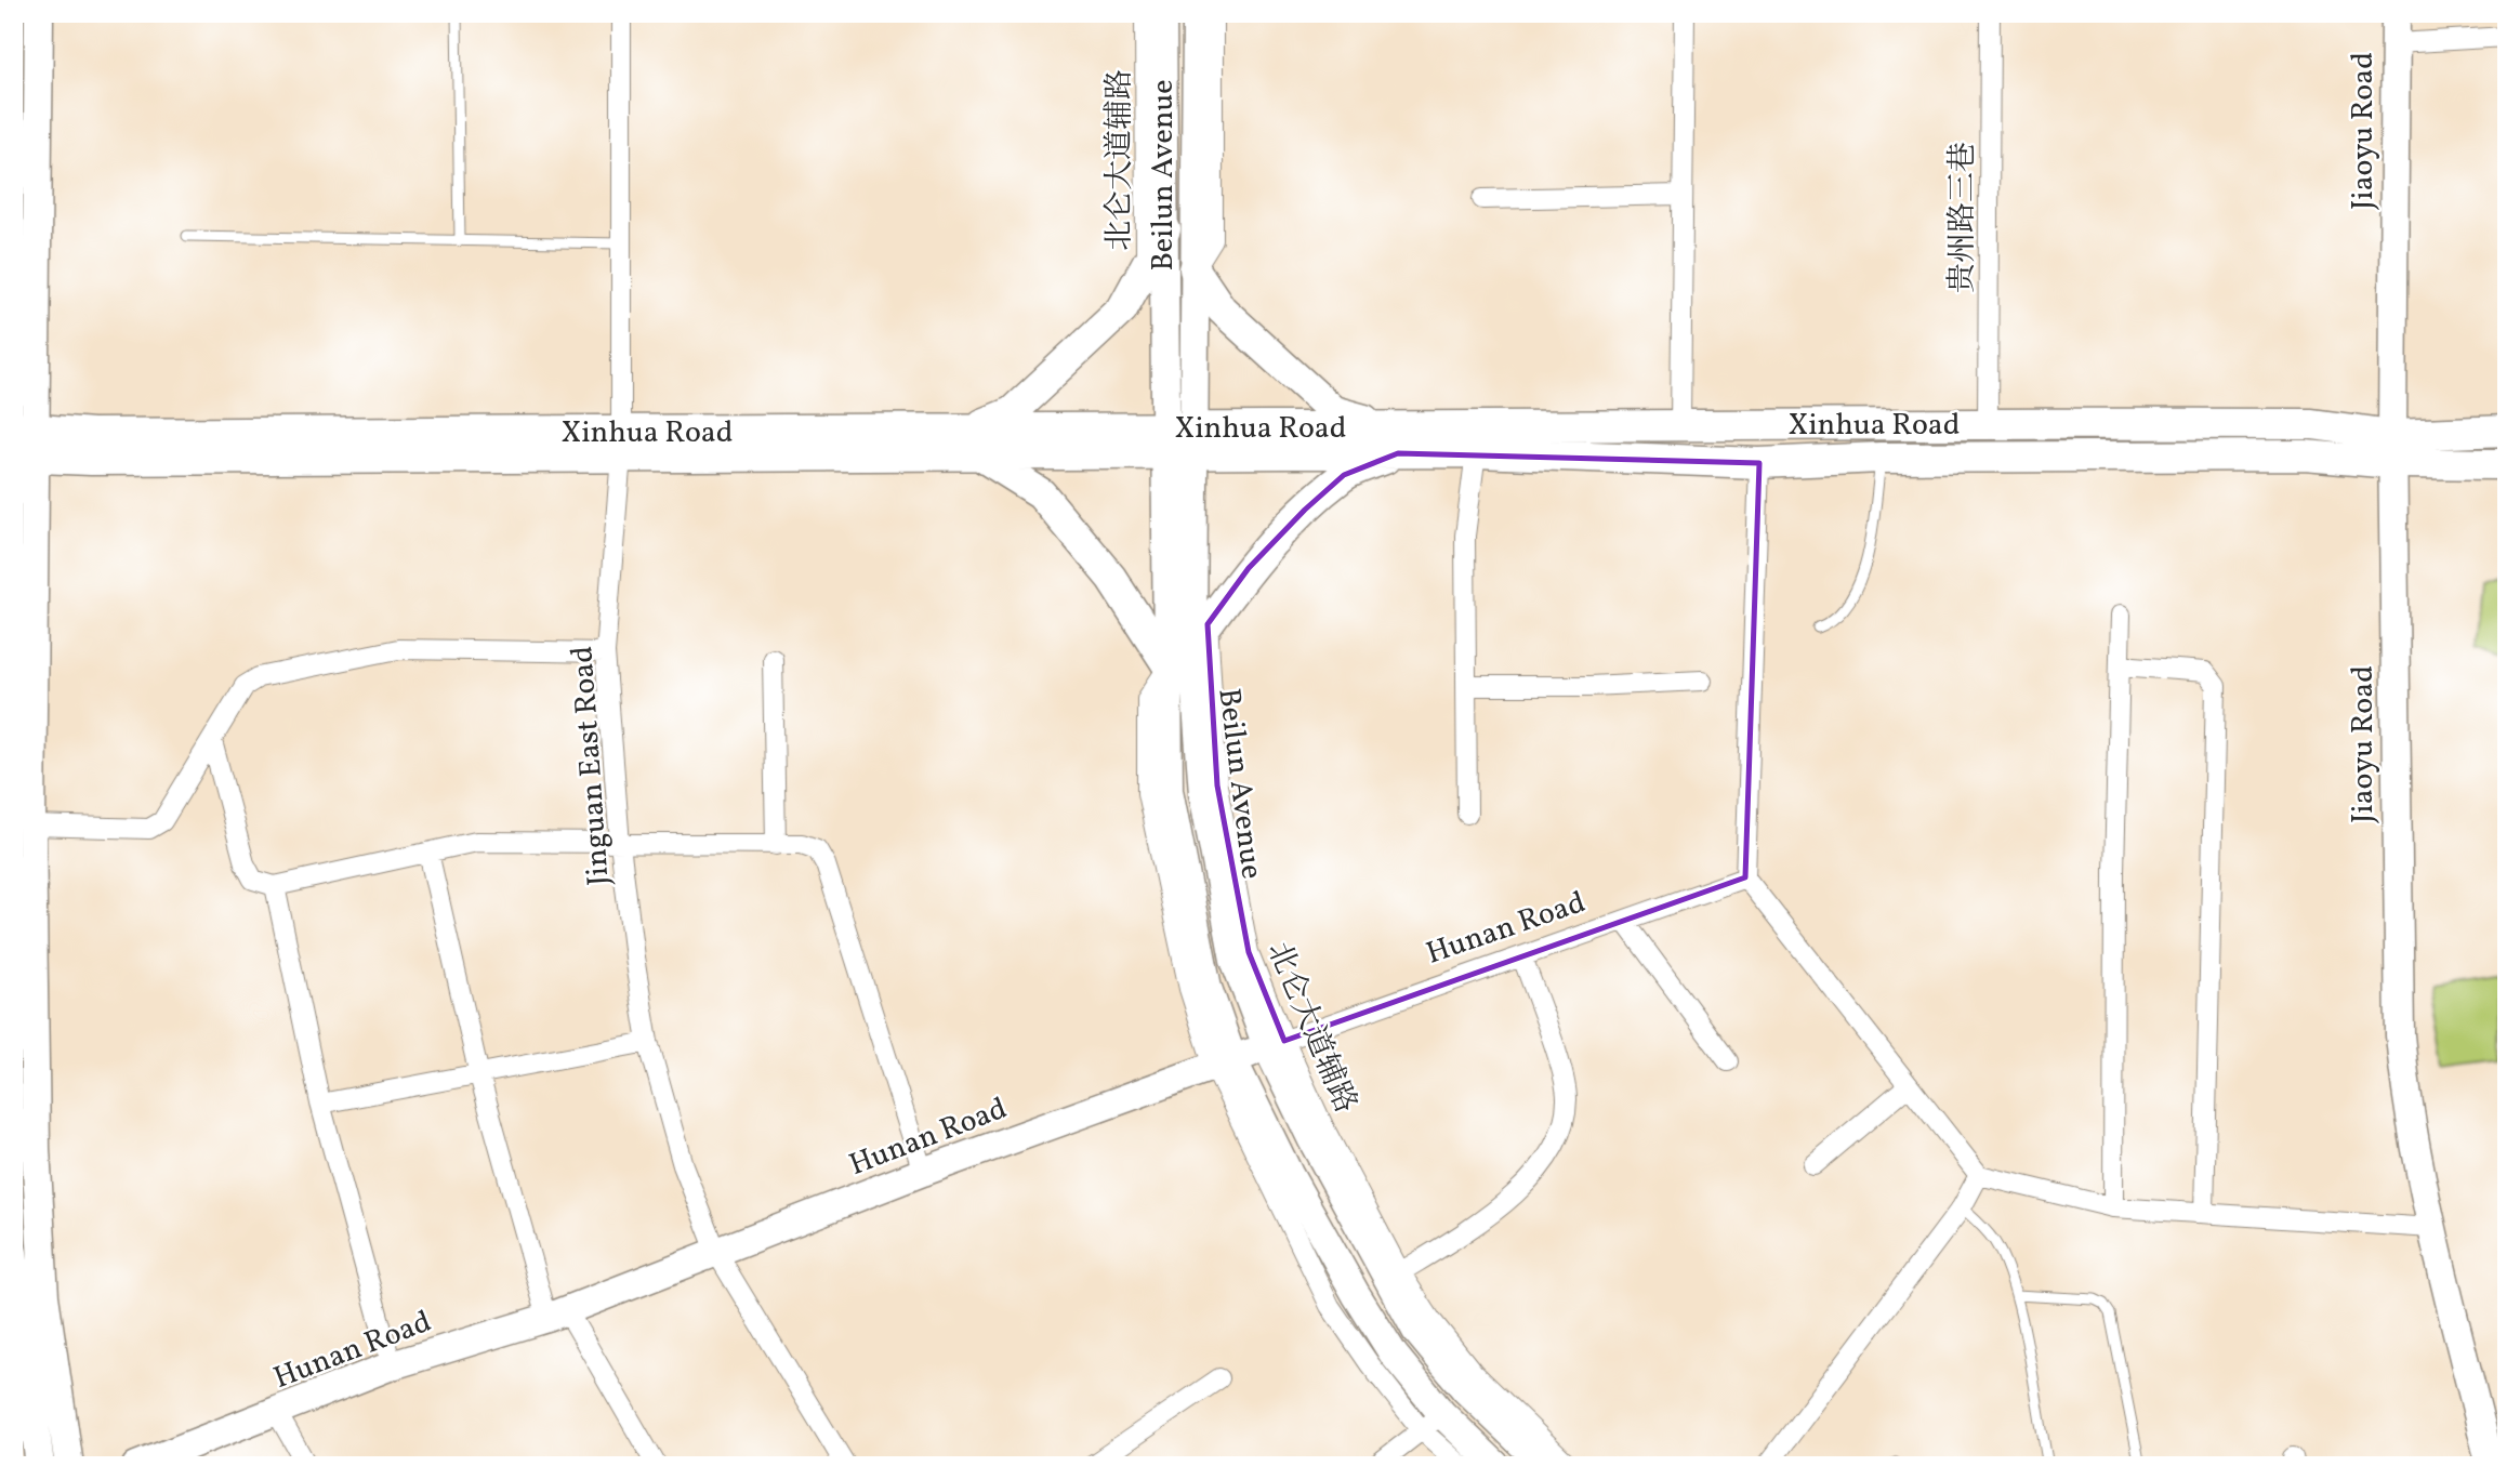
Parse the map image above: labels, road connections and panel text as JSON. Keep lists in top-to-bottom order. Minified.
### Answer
{"streets":{"main road":["Jiaoyu Road","Beilun Avenue","Xinhua Road","Hunan Road"],"street":["北仑大道辅路","贵州路三巷","Jinguan East Road"]},"crossings":[["Jiaoyu Road","Xinhua Road"],["北仑大道辅路","Beilun Avenue"],["Beilun Avenue","Xinhua Road"],["Beilun Avenue","Hunan Road"],["贵州路三巷","Xinhua Road"],["Xinhua Road","Jinguan East Road"],["Jinguan East Road","Hunan Road"]]}
